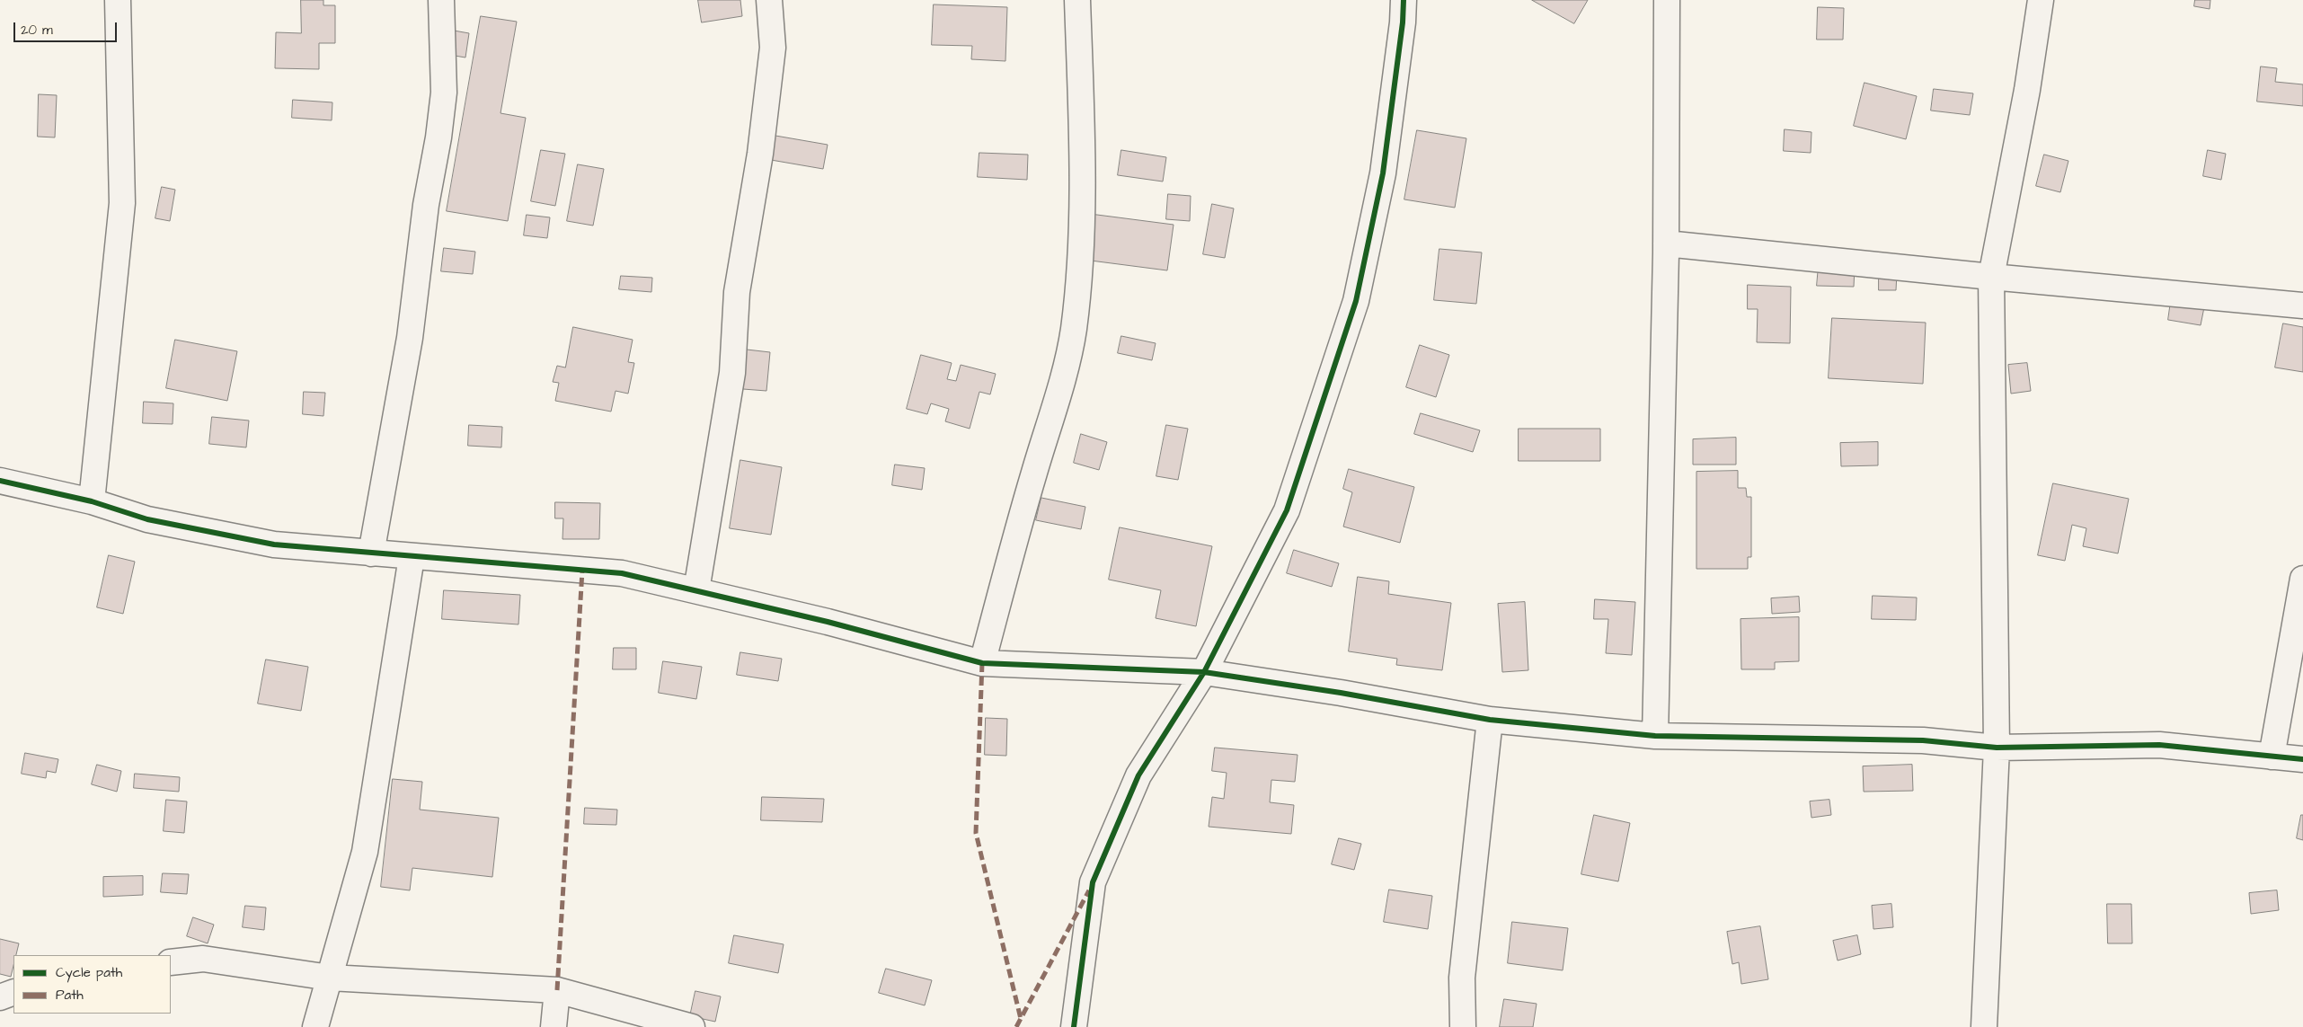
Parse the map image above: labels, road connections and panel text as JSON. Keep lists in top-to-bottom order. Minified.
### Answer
{"legend":["Cycle path","Path"],"scale_bar":"20 m"}
